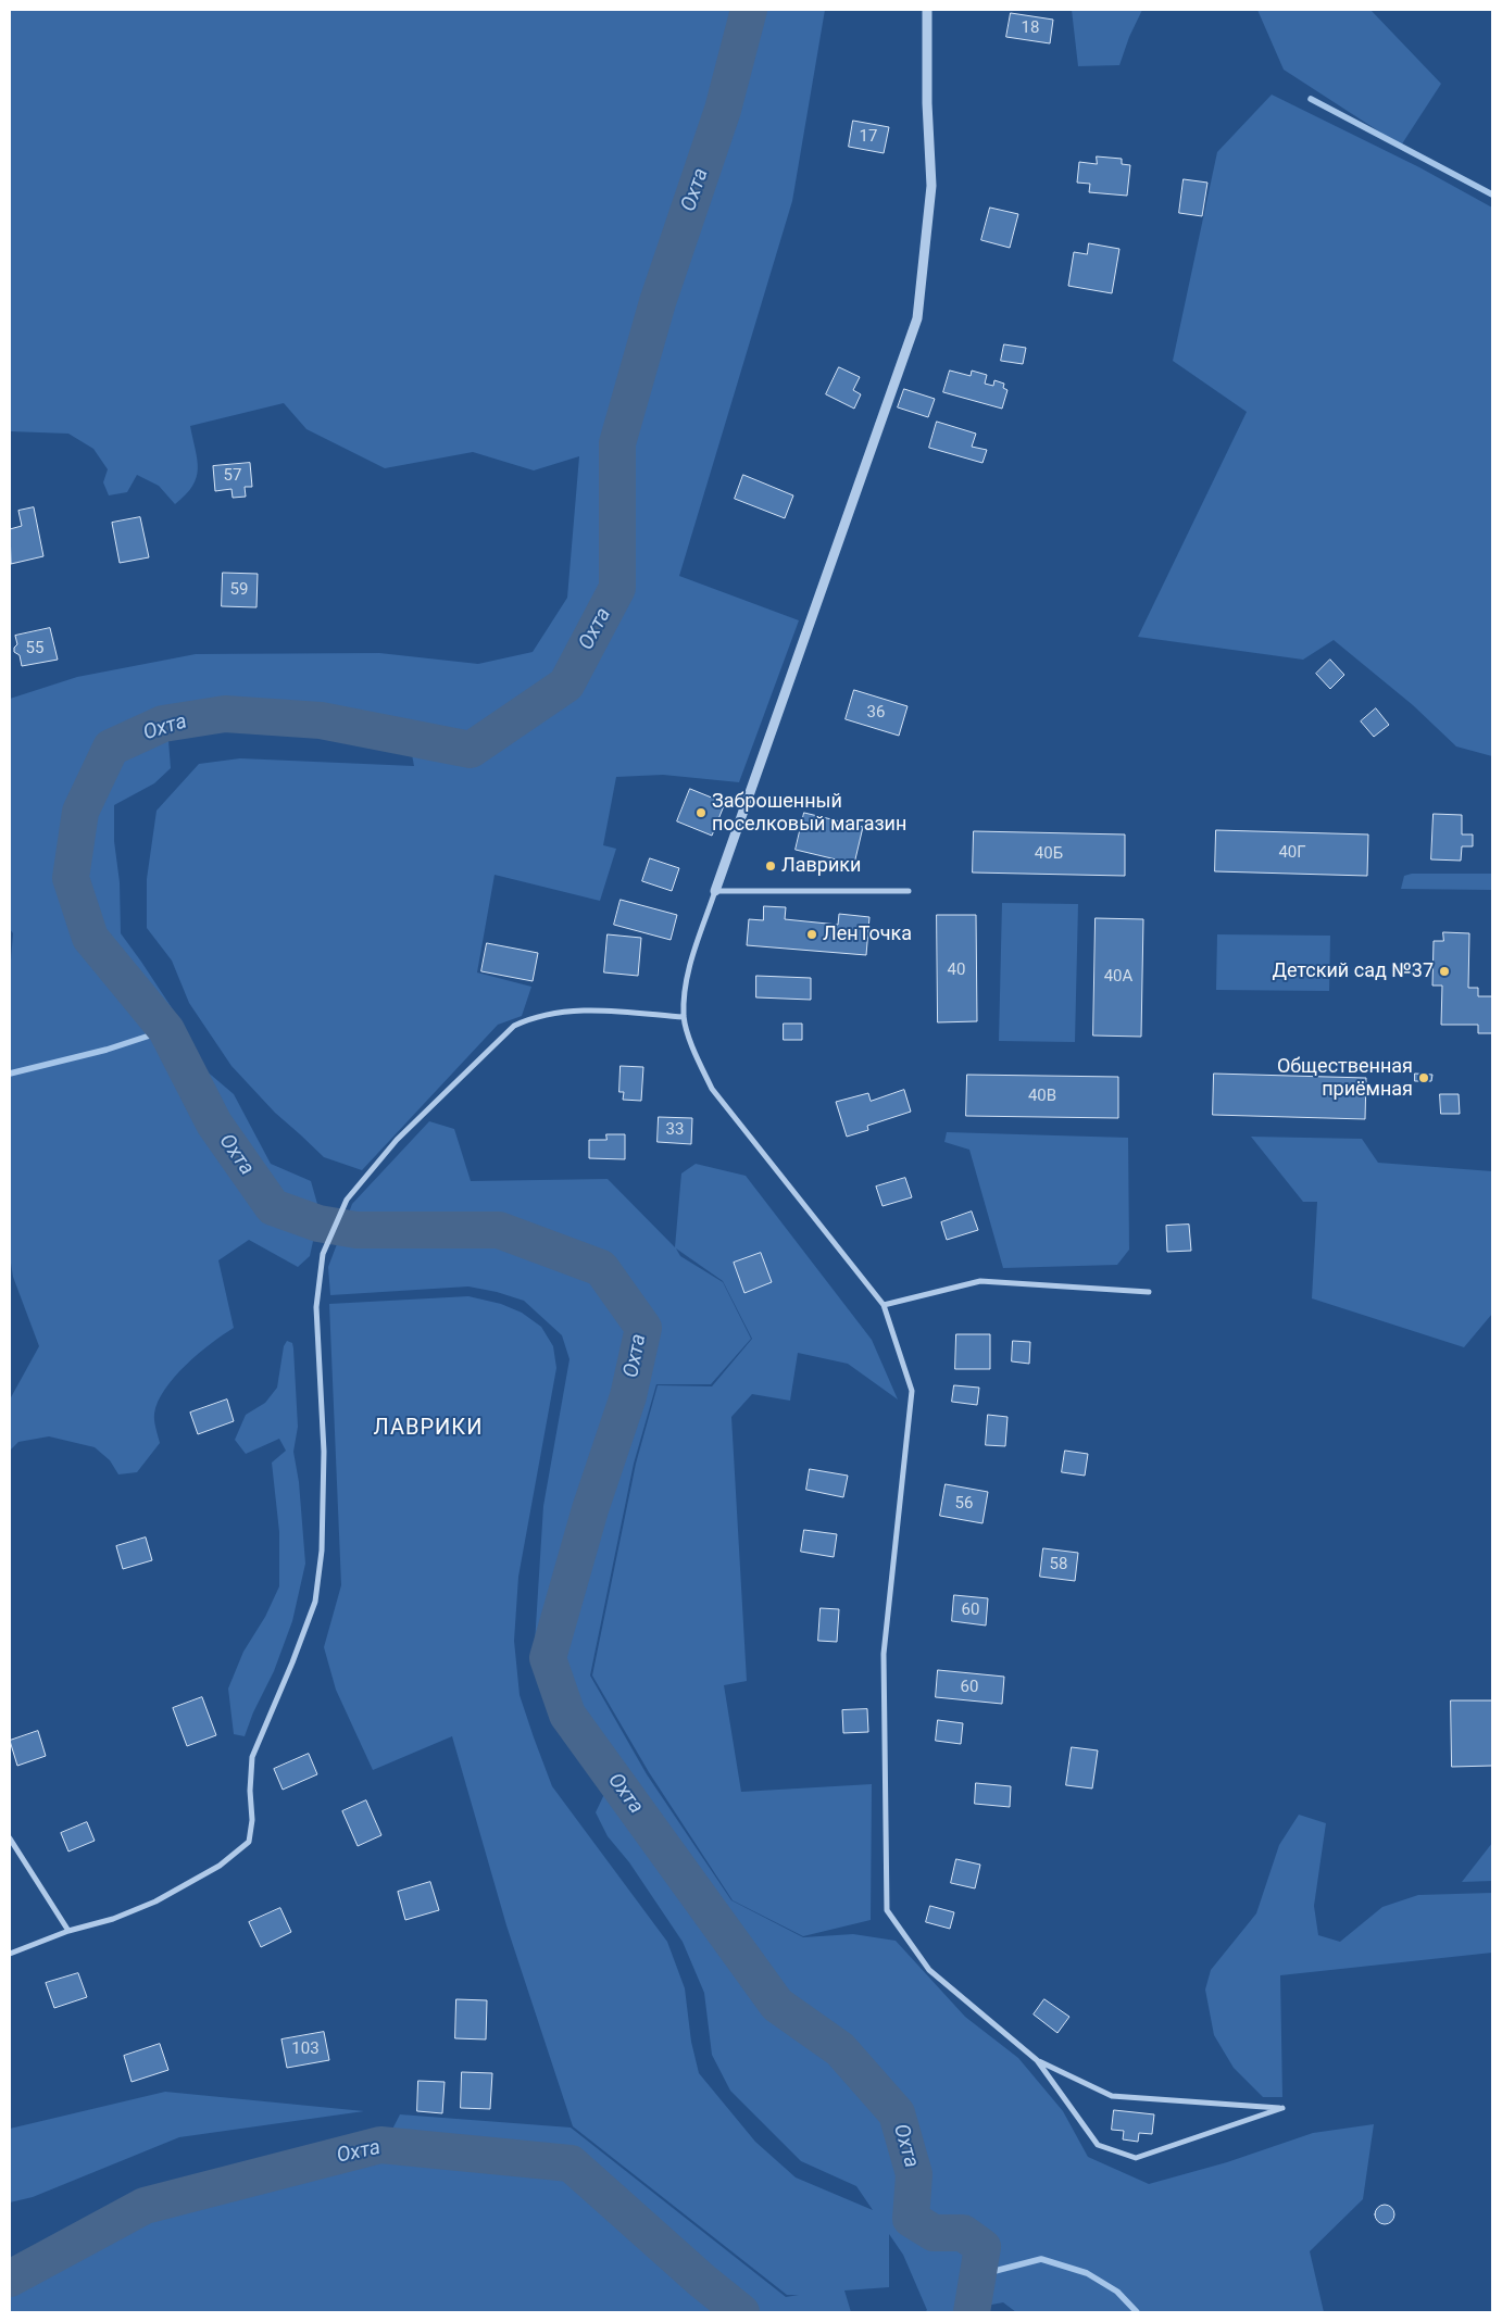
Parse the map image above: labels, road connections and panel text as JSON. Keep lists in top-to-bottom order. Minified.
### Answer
{"districts":["ЛАВРИКИ"],"water":["Охта"],"places":["Заброшенный поселковый магазин","Лаврики","ЛенТочка","Детский сад №37","Общественная приёмная"],"house_numbers":["18","17","57","59","55","36","40Г","40Б","40","40А","40В","33","56","58","60","60","103"]}
